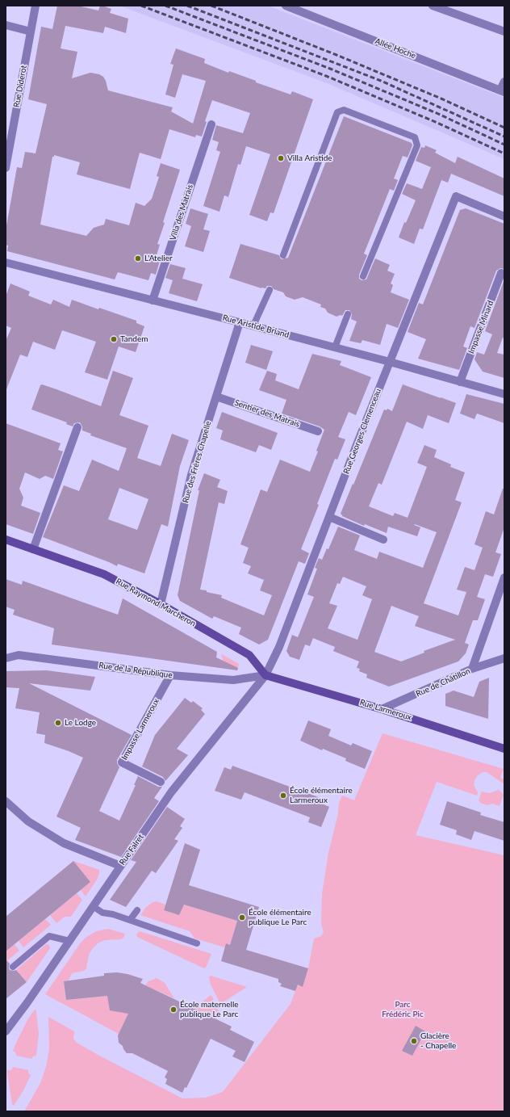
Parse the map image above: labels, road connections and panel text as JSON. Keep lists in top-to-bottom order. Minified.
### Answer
{"streets":{"main road":["Rue Raymond Marcheron","Rue Larmeroux"],"street":["Allée Hoche","Rue Diderot","Villa des Matrais","Rue Aristide Briand","Impasse Minard","Sentier des Matrais","Rue Georges Clemenceau","Rue des Frères Chapelle","Rue de la République","Rue de Châtillon","Impasse Larmeroux","Rue Falret"]},"crossings":[["Villa des Matrais","Rue Aristide Briand"],["Rue Aristide Briand","Impasse Minard"],["Rue Aristide Briand","Rue Georges Clemenceau"],["Rue Aristide Briand","Rue des Frères Chapelle"],["Sentier des Matrais","Rue des Frères Chapelle"],["Rue Georges Clemenceau","Rue Raymond Marcheron"],["Rue Georges Clemenceau","Rue de la République"],["Rue Georges Clemenceau","Rue Larmeroux"],["Rue Georges Clemenceau","Rue Falret"],["Rue des Frères Chapelle","Rue Raymond Marcheron"],["Rue Raymond Marcheron","Rue de la République"],["Rue Raymond Marcheron","Rue Larmeroux"],["Rue Raymond Marcheron","Rue Falret"],["Rue de la République","Rue Larmeroux"],["Rue de la République","Impasse Larmeroux"],["Rue de la République","Rue Falret"],["Rue de Châtillon","Rue Larmeroux"],["Rue Larmeroux","Rue Falret"]],"parks":["Parc Frédéric Pic"],"places":["Villa Aristide","L'Atelier","Tandem","Le Lodge","École élémentaire Larmeroux","École élémentaire publique Le Parc","École maternelle publique Le Parc","Glacière - Chapelle"]}
